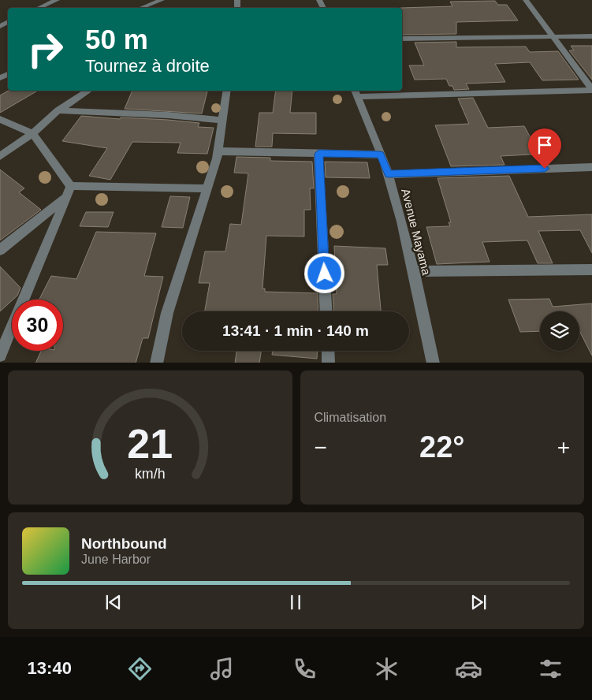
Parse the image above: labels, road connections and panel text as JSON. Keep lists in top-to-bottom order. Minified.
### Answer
{"streets":{"street":["Avenue Mayama"]},"page":{"turn":["50 m","Tournez à droite"],"limit":"30","trip":"13:41 · 1 min · 140 m","tile":"Climatisation","heat":["−","22°","+"],"song":["Northbound","June Harbor"],"tabs":"13:40","gauge":["21","km/h"]}}
